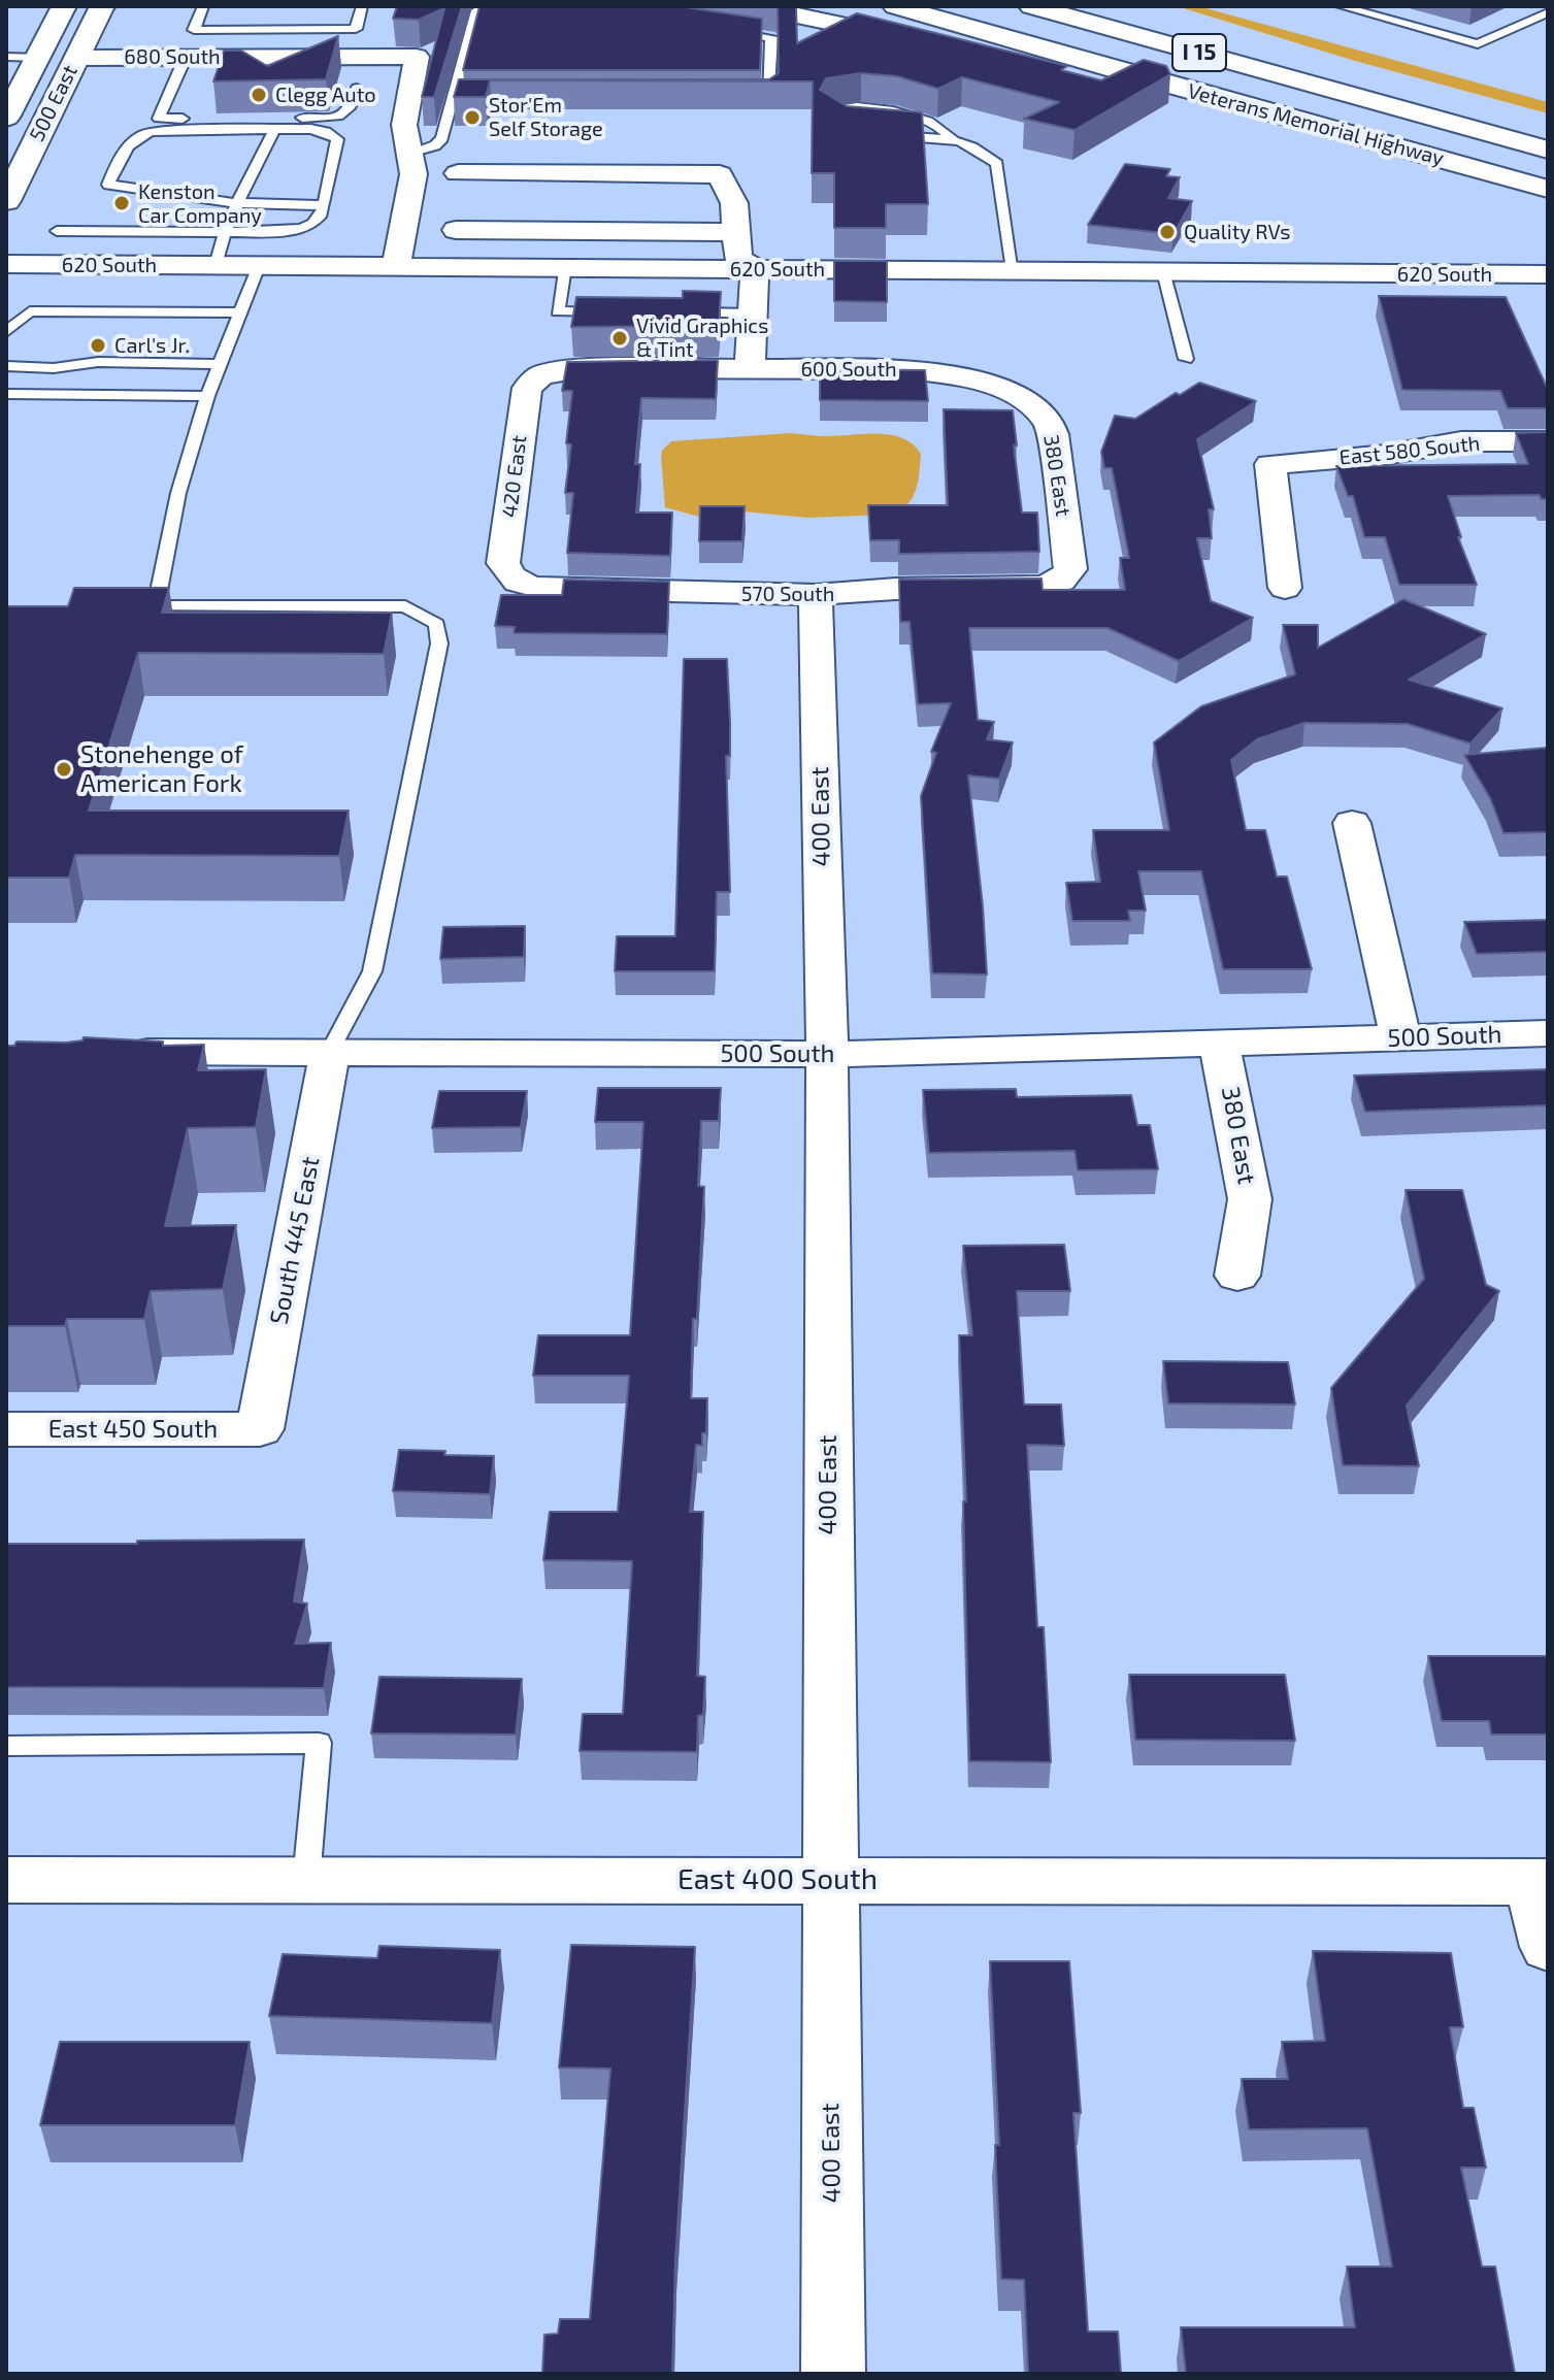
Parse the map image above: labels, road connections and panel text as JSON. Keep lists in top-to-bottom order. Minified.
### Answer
{"streets":{"main road":["I 15","500 East","Veterans Memorial Highway"],"street":["680 South","620 South","600 South","East 580 South","380 East","420 East","570 South","400 East","500 South","South 445 East","East 450 South","East 400 South"]},"crossings":[["680 South","500 East"],["600 South","380 East"],["600 South","420 East"],["380 East","570 South"],["380 East","500 South"],["420 East","570 South"],["570 South","400 East"],["400 East","500 South"],["400 East","East 400 South"],["500 South","South 445 East"],["South 445 East","East 450 South"]],"places":["Clegg Auto","Stor'Em Self Storage","Kenston Car Company","Quality RVs","Vivid Graphics & Tint","Carl's Jr.","Stonehenge of American Fork"]}
